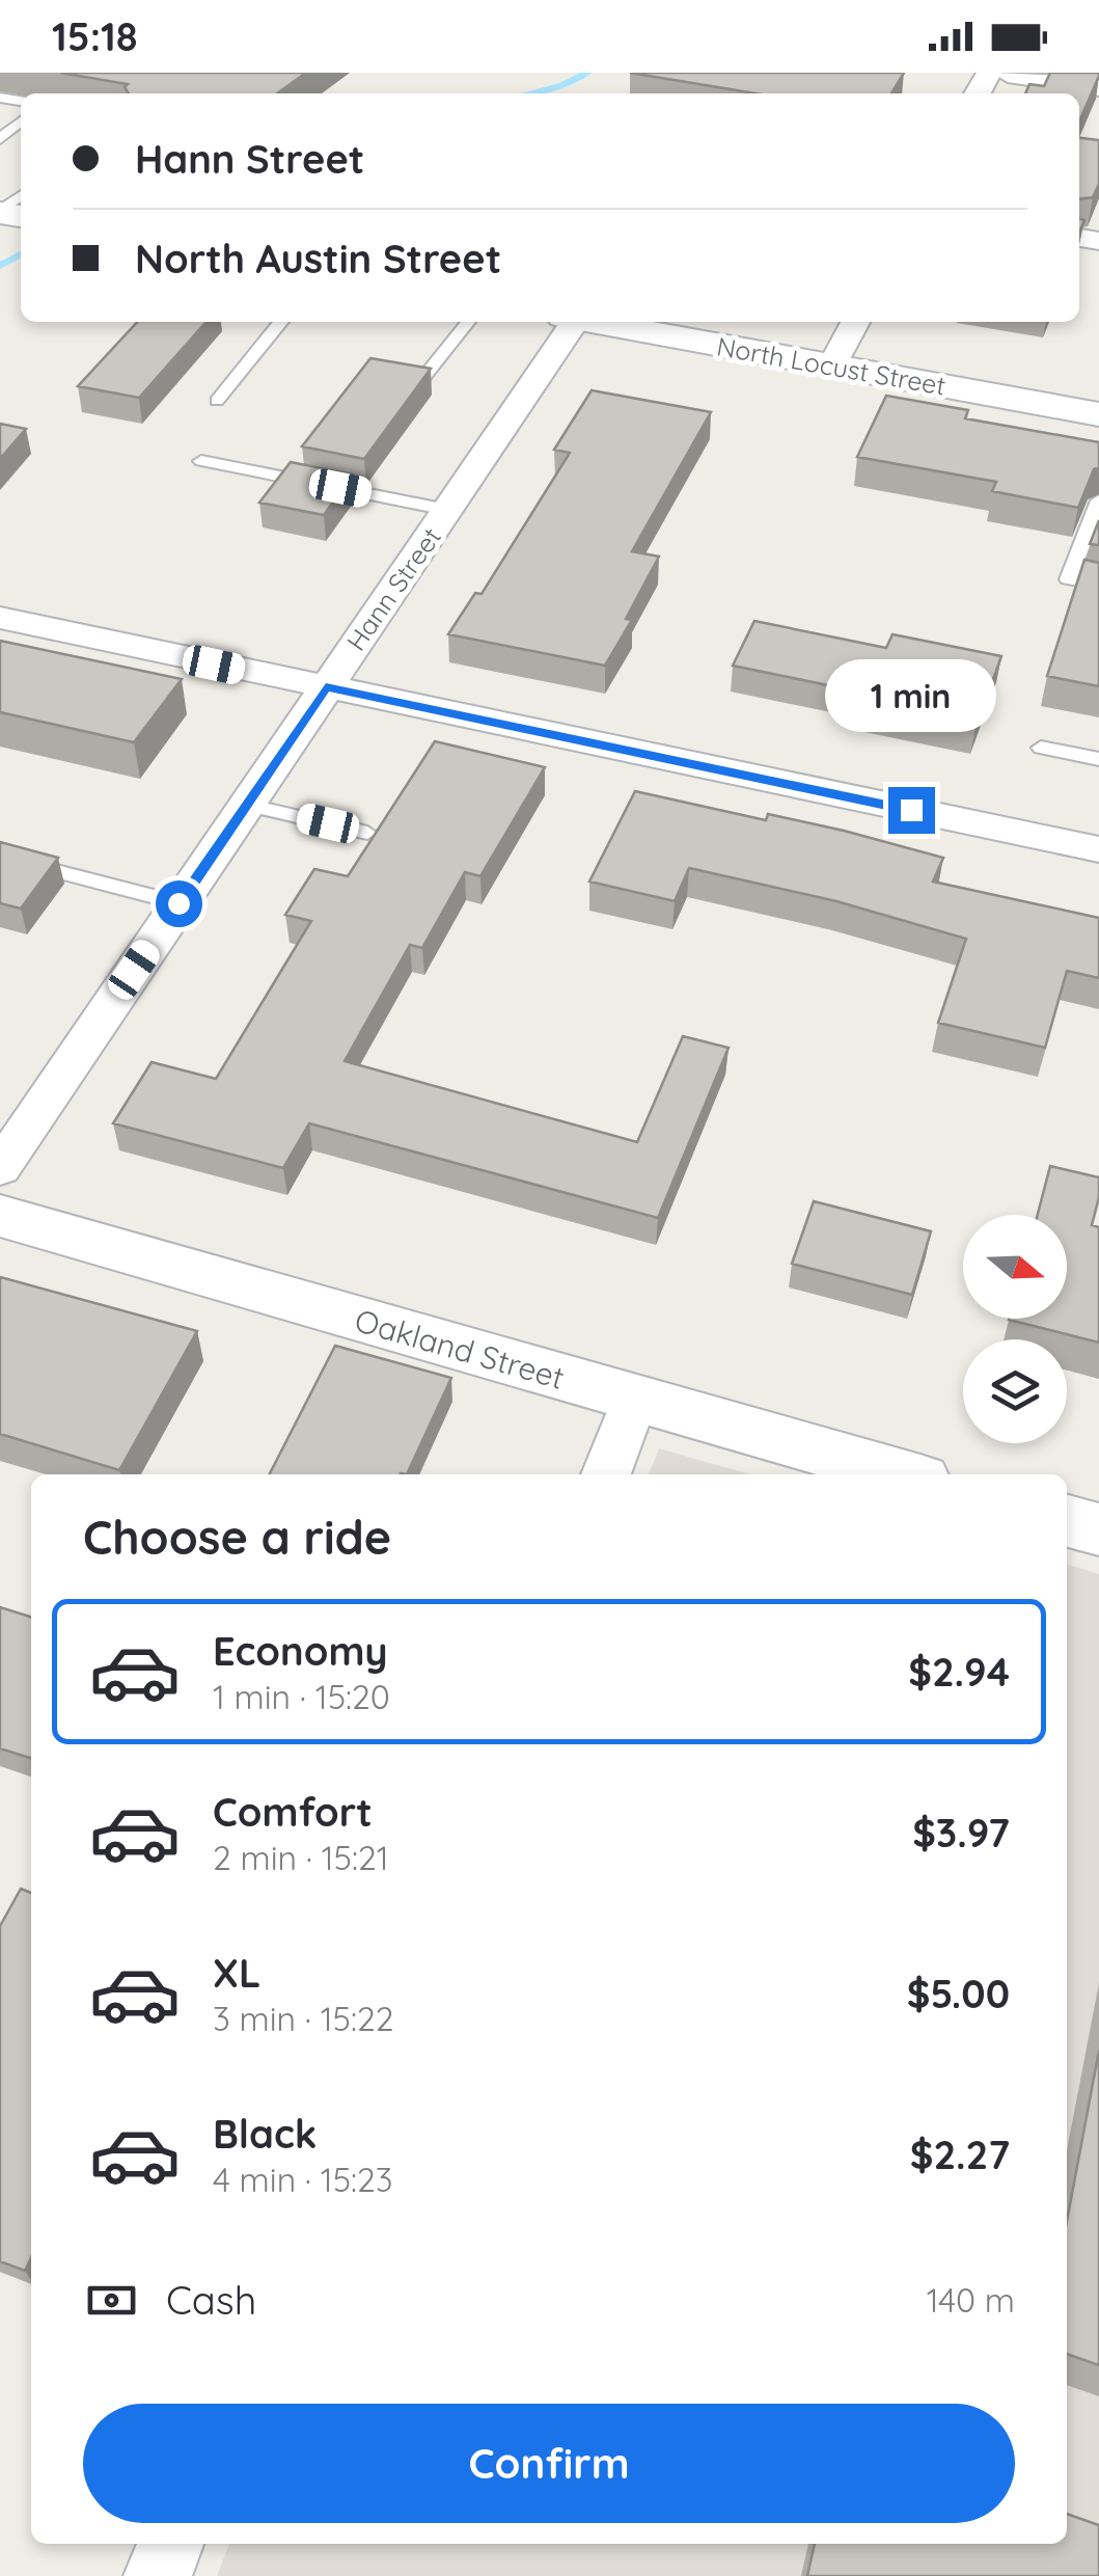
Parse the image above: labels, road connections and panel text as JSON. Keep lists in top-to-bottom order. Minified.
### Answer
{"streets":{"main road":["North Locust Street","Oakland Street"],"street":["Hann Street"]},"north":"right","page":{"status":"15:18","banner":["Hann Street","North Austin Street"],"bubble":"1 min","heading":"Choose a ride","list":[{"name":"Economy","note":"1 min · 15:20","value":"$2.94"},{"name":"Comfort","note":"2 min · 15:21","value":"$3.97"},{"name":"XL","note":"3 min · 15:22","value":"$5.00"},{"name":"Black","note":"4 min · 15:23","value":"$2.27"}],"pay":["Cash","140 m"],"buttons":"Confirm"}}
